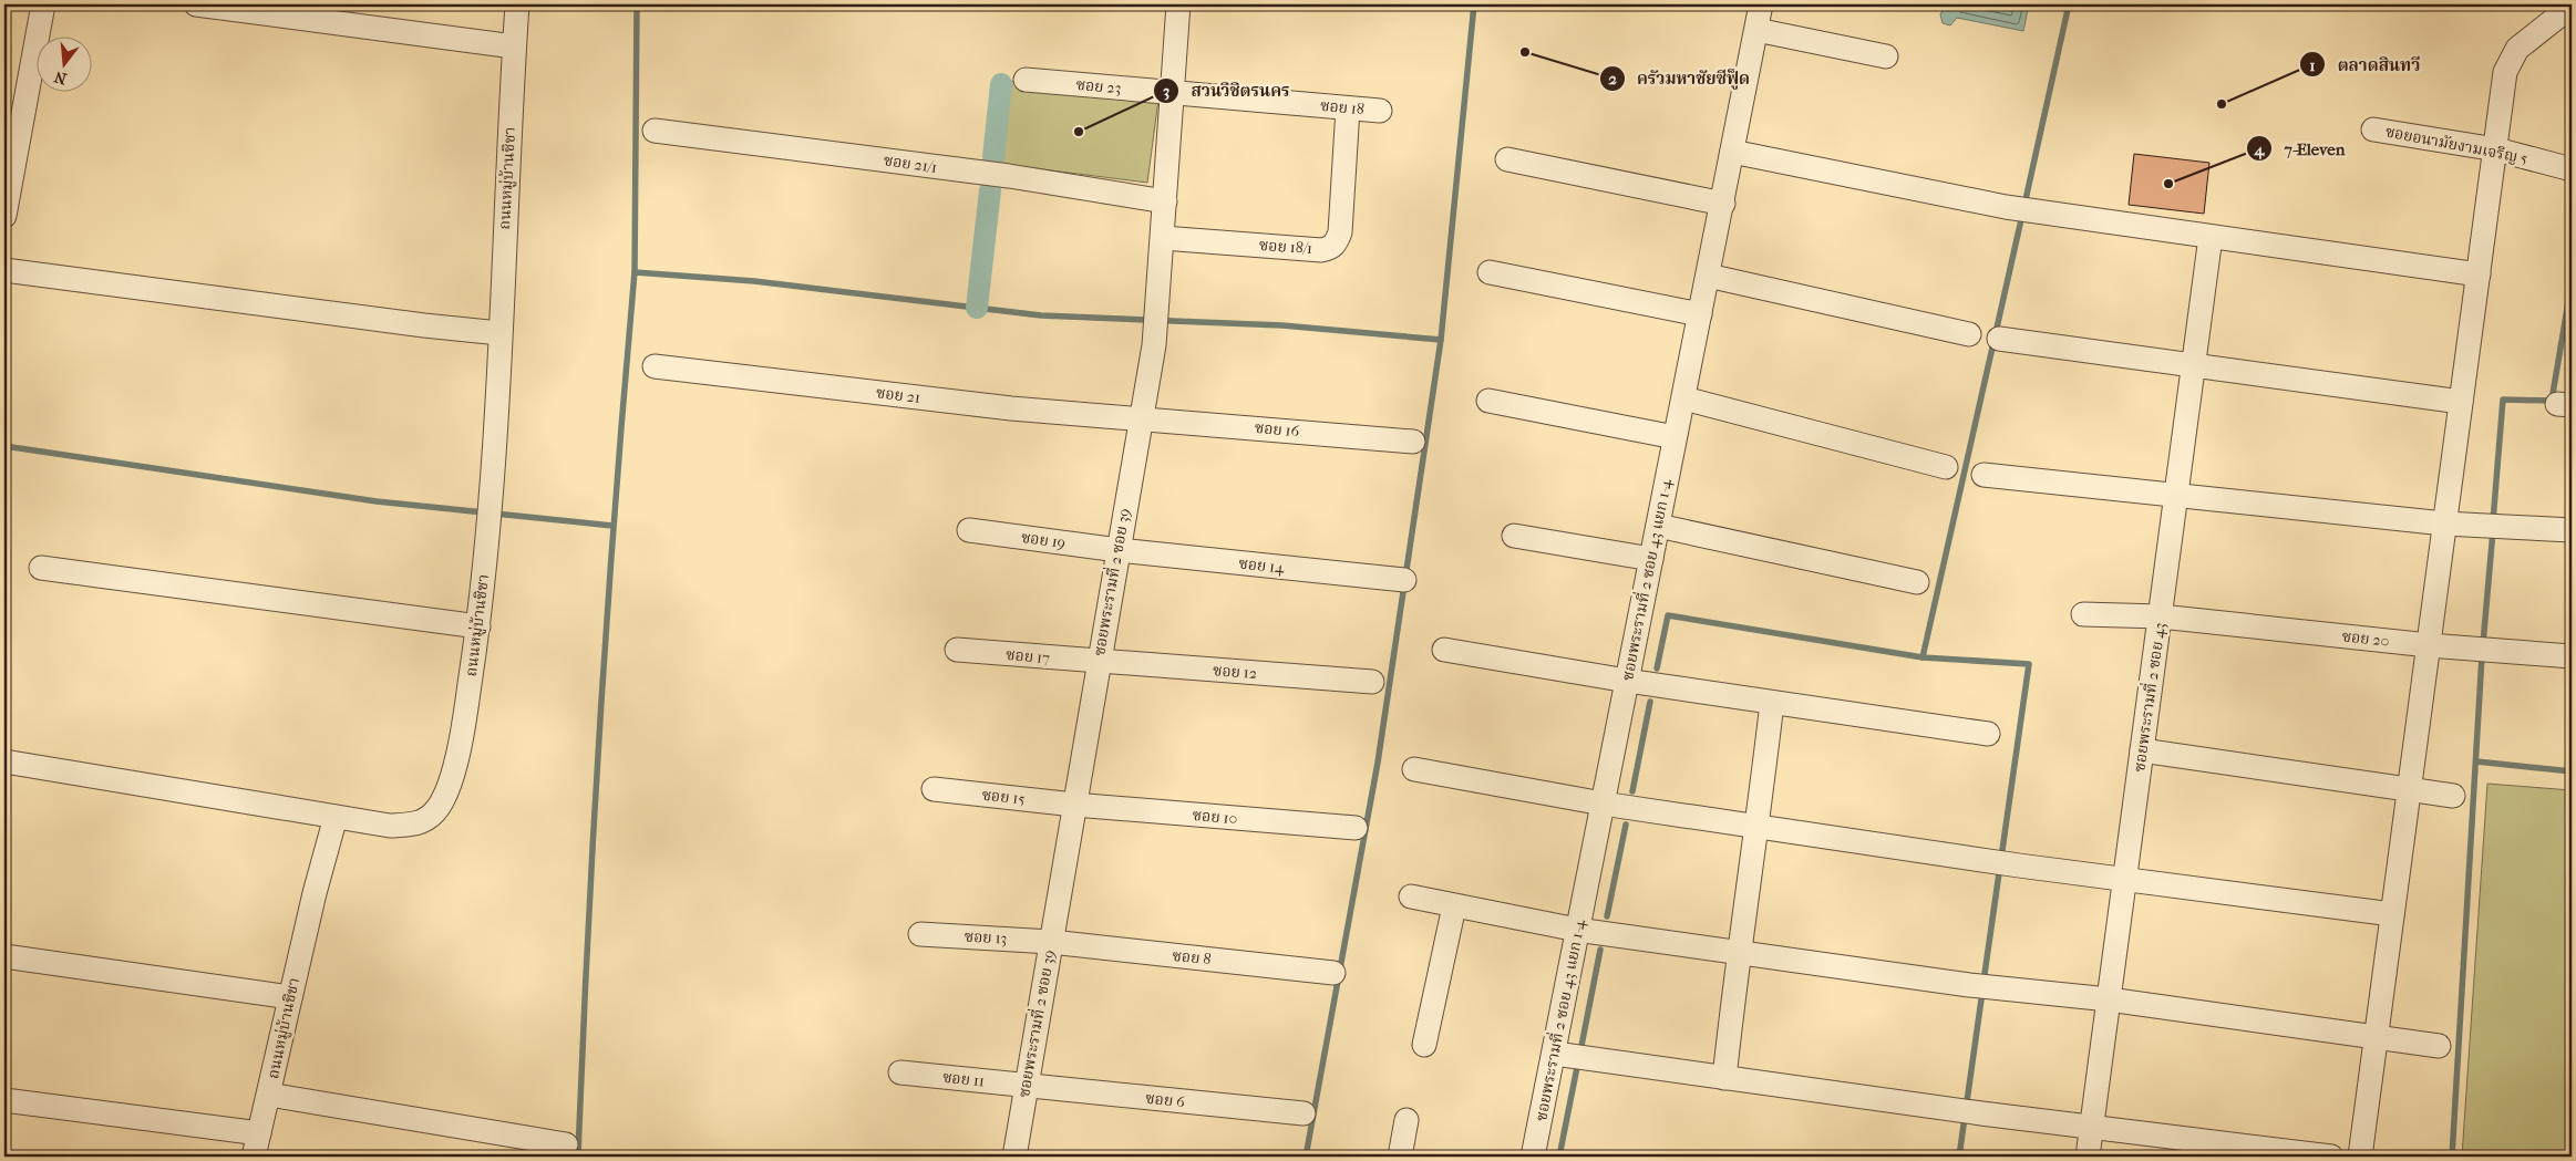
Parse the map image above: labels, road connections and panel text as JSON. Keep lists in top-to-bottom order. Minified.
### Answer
{"streets":{"street":["ซอย 23","ซอย 18","ซอยอนามัยงามเจริญ 5","ซอย 21/1","ถนนหมู่บ้านชิชา","ซอย 18/1","ซอย 21","ซอย 16","ซอย 19","ซอย 14","ซอยพระรามที่ 2 ซอย 43 แยก 1-4","ซอยพระรามที่ 2 ซอย 39","ซอย 20","ซอย 17","ซอย 12","ซอยพระรามที่ 2 ซอย 43","ซอย 15","ซอย 10","ซอย 13","ซอย 8","ซอย 11","ซอย 6"]},"crossings":[["ซอย 23","ซอย 18"],["ซอย 23","ซอยพระรามที่ 2 ซอย 39"],["ซอย 18","ซอย 18/1"],["ซอย 18","ซอยพระรามที่ 2 ซอย 39"],["ซอย 21/1","ซอยพระรามที่ 2 ซอย 39"],["ซอย 18/1","ซอยพระรามที่ 2 ซอย 39"],["ซอย 21","ซอย 16"],["ซอย 21","ซอยพระรามที่ 2 ซอย 39"],["ซอย 16","ซอยพระรามที่ 2 ซอย 39"],["ซอย 19","ซอย 14"],["ซอย 19","ซอยพระรามที่ 2 ซอย 39"],["ซอย 14","ซอยพระรามที่ 2 ซอย 39"],["ซอยพระรามที่ 2 ซอย 39","ซอย 17"],["ซอยพระรามที่ 2 ซอย 39","ซอย 12"],["ซอยพระรามที่ 2 ซอย 39","ซอย 15"],["ซอยพระรามที่ 2 ซอย 39","ซอย 10"],["ซอยพระรามที่ 2 ซอย 39","ซอย 13"],["ซอยพระรามที่ 2 ซอย 39","ซอย 8"],["ซอยพระรามที่ 2 ซอย 39","ซอย 11"],["ซอยพระรามที่ 2 ซอย 39","ซอย 6"],["ซอย 20","ซอยพระรามที่ 2 ซอย 43"],["ซอย 17","ซอย 12"],["ซอย 15","ซอย 10"],["ซอย 13","ซอย 8"],["ซอย 11","ซอย 6"]],"places":["ครัวมหาชัยซีฟู็ด","ตลาดสินทวี","สวนวิชิตรนคร","7-Eleven"],"north":"bottom"}
